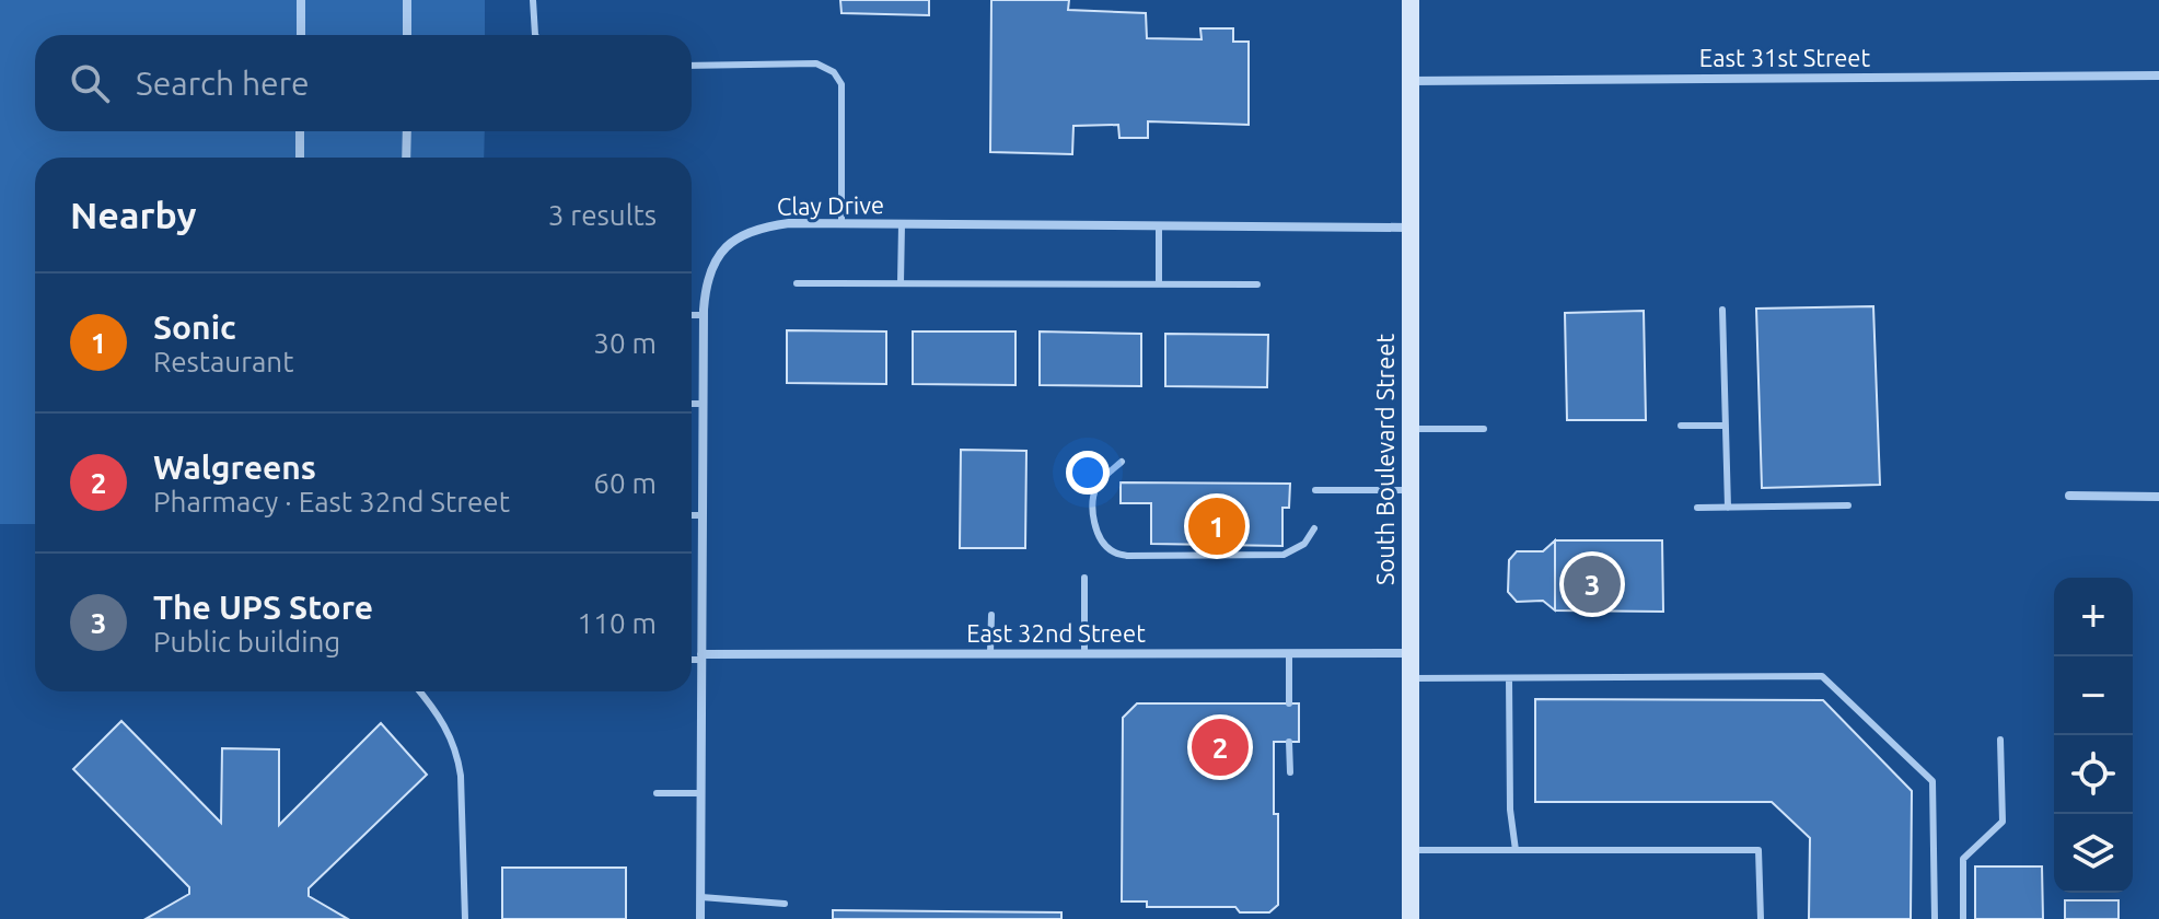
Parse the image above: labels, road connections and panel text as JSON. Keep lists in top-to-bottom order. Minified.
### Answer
{"streets":{"main road":["South Boulevard Street"],"street":["East 31st Street","Clay Drive","East 32nd Street"]},"crossings":[["East 31st Street","South Boulevard Street"],["Clay Drive","South Boulevard Street"],["Clay Drive","East 32nd Street"],["South Boulevard Street","East 32nd Street"]],"page":{"search":"Search here","heading":["Nearby","3 results"],"list":[{"mark":"1","name":"Sonic","note":"Restaurant","value":"30 m"},{"mark":"2","name":"Walgreens","note":"Pharmacy · East 32nd Street","value":"60 m"},{"mark":"3","name":"The UPS Store","note":"Public building","value":"110 m"}],"pins":["1","3","2"],"map_buttons":["+","−"]}}
